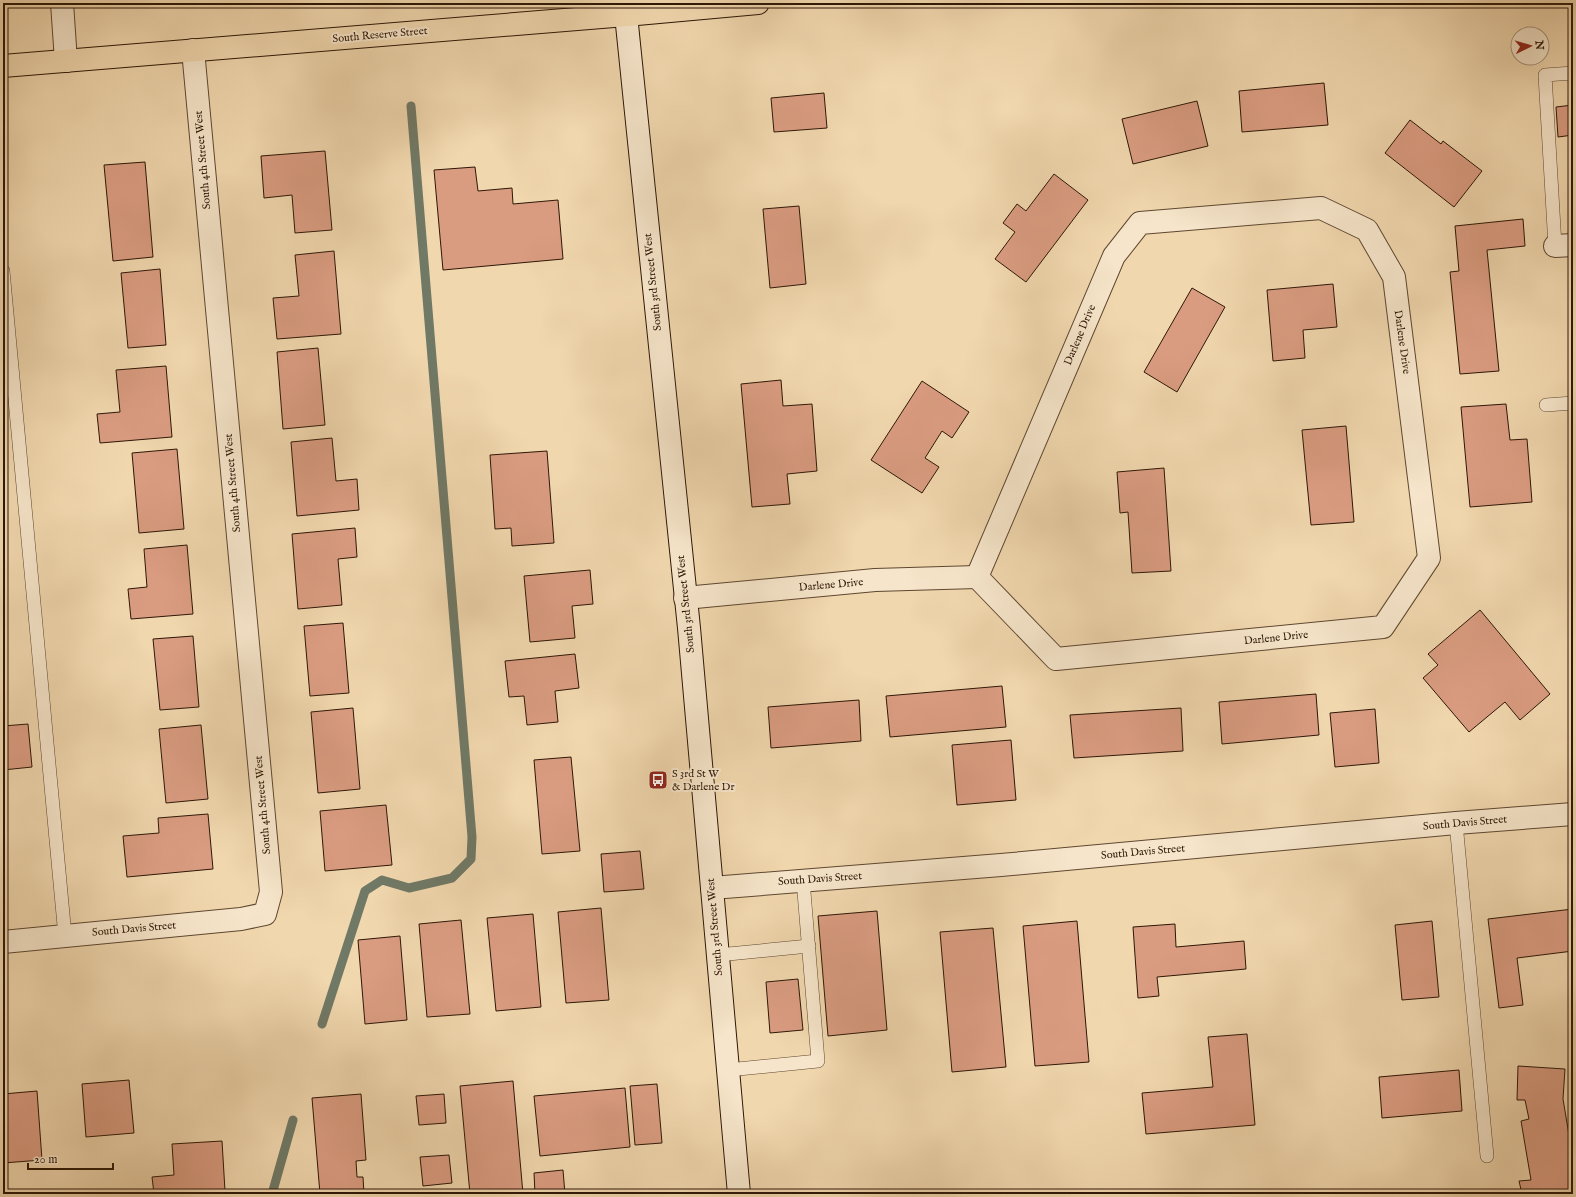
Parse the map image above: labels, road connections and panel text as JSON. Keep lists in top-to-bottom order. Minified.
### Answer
{"streets":{"highway":["South Reserve Street"],"street":["South 4th Street West","South 3rd Street West","Darlene Drive","South Davis Street"]},"crossings":[["South Reserve Street","South 4th Street West"],["South Reserve Street","South 3rd Street West"],["South 4th Street West","South Davis Street"],["South 3rd Street West","Darlene Drive"],["South 3rd Street West","South Davis Street"]],"places":{"bus stop":["S 3rd St W & Darlene Dr"]},"scale_bar":"20 m","north":"right"}
